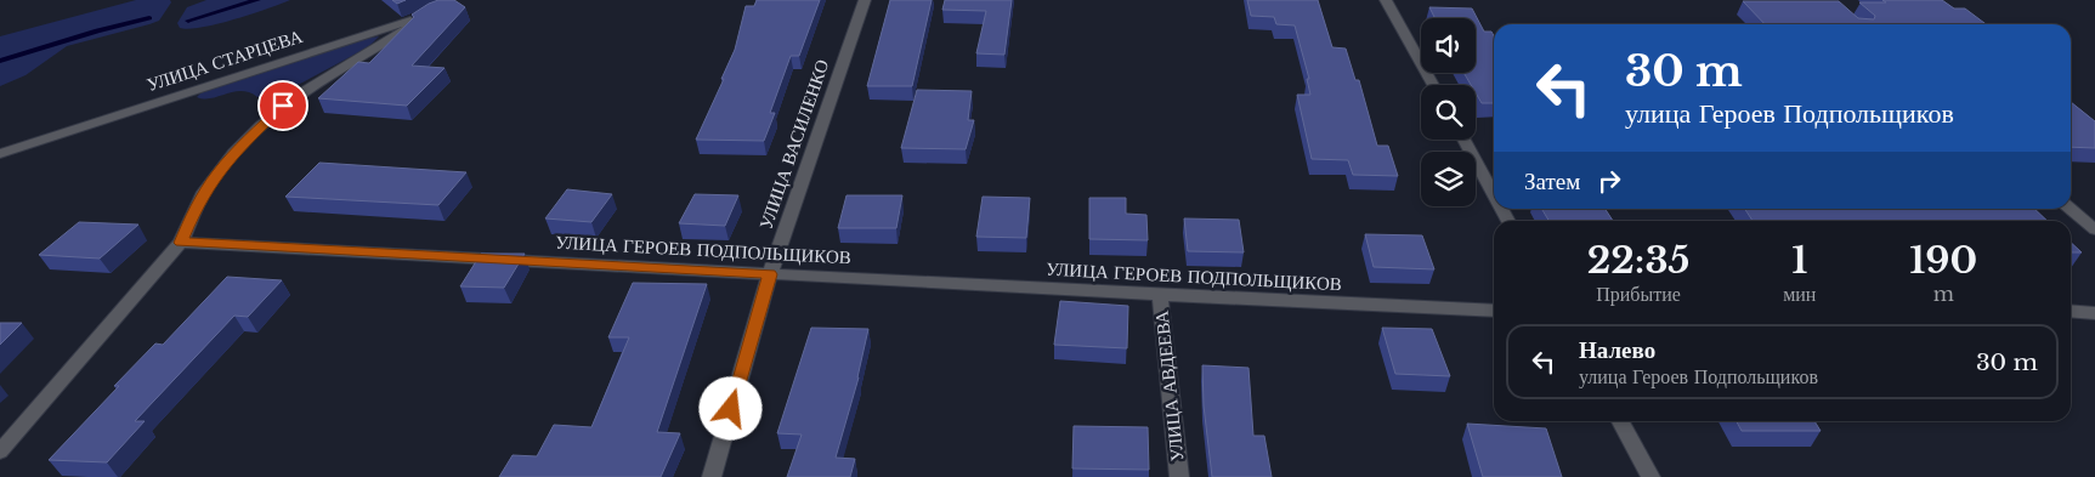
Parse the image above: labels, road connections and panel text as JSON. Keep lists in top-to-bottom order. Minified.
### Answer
{"streets":{"street":["УЛИЦА СТАРЦЕВА","УЛИЦА ВАСИЛЕНКО","УЛИЦА ГЕРОЕВ ПОДПОЛЬЩИКОВ","УЛИЦА АВДЕЕВА"]},"crossings":[["УЛИЦА СТАРЦЕВА","УЛИЦА ГЕРОЕВ ПОДПОЛЬЩИКОВ"],["УЛИЦА ВАСИЛЕНКО","УЛИЦА ГЕРОЕВ ПОДПОЛЬЩИКОВ"],["УЛИЦА ГЕРОЕВ ПОДПОЛЬЩИКОВ","УЛИЦА АВДЕЕВА"]],"page":{"turn":["30 m","улица Героев Подпольщиков"],"then":"Затем","eta":["22:35","Прибытие","1","мин","190","m"],"list":[{"name":"Налево","note":"улица Героев Подпольщиков","value":"30 m"}]}}
